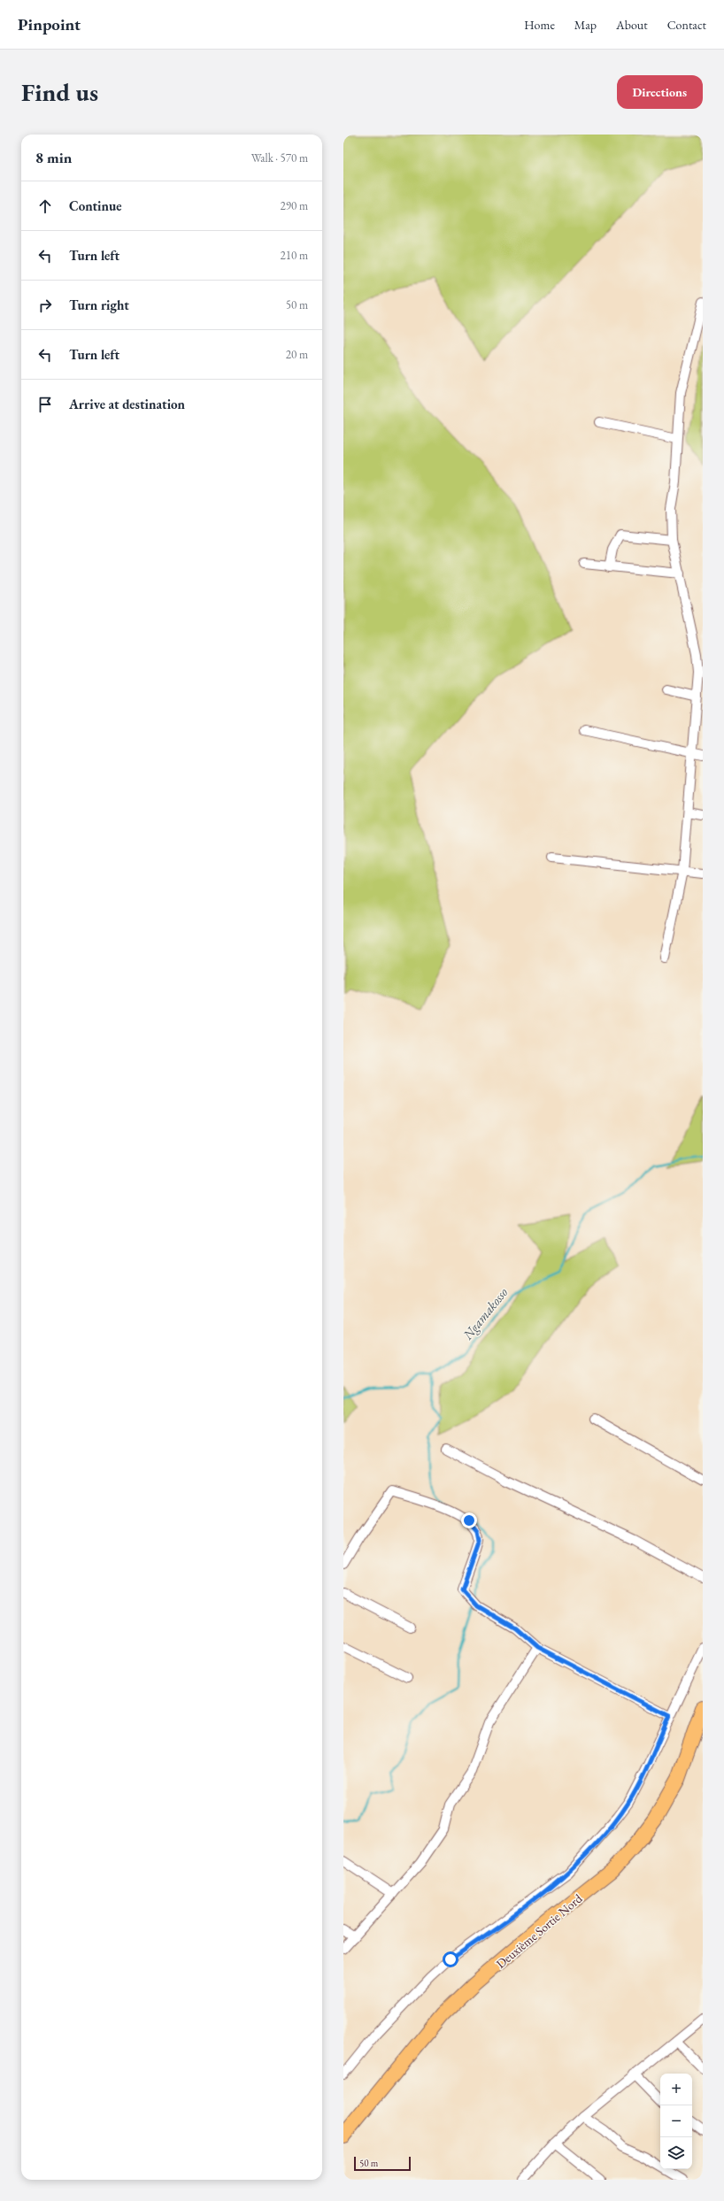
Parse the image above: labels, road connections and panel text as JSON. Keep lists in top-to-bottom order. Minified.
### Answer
{"streets":{"main road":["Deuxième Sortie Nord"]},"water":["Ngamakosso"],"scale_bar":"50 m","page":{"header":"Pinpoint","nav":["Home","Map","About","Contact"],"buttons":"Directions","title":"Find us","heading":["8 min","Walk · 570 m"],"list":[["Continue","290 m"],["Turn left","210 m"],["Turn right","50 m"],["Turn left","20 m"],"Arrive at destination"],"map_buttons":["+","−"],"scale":"50 m"}}
